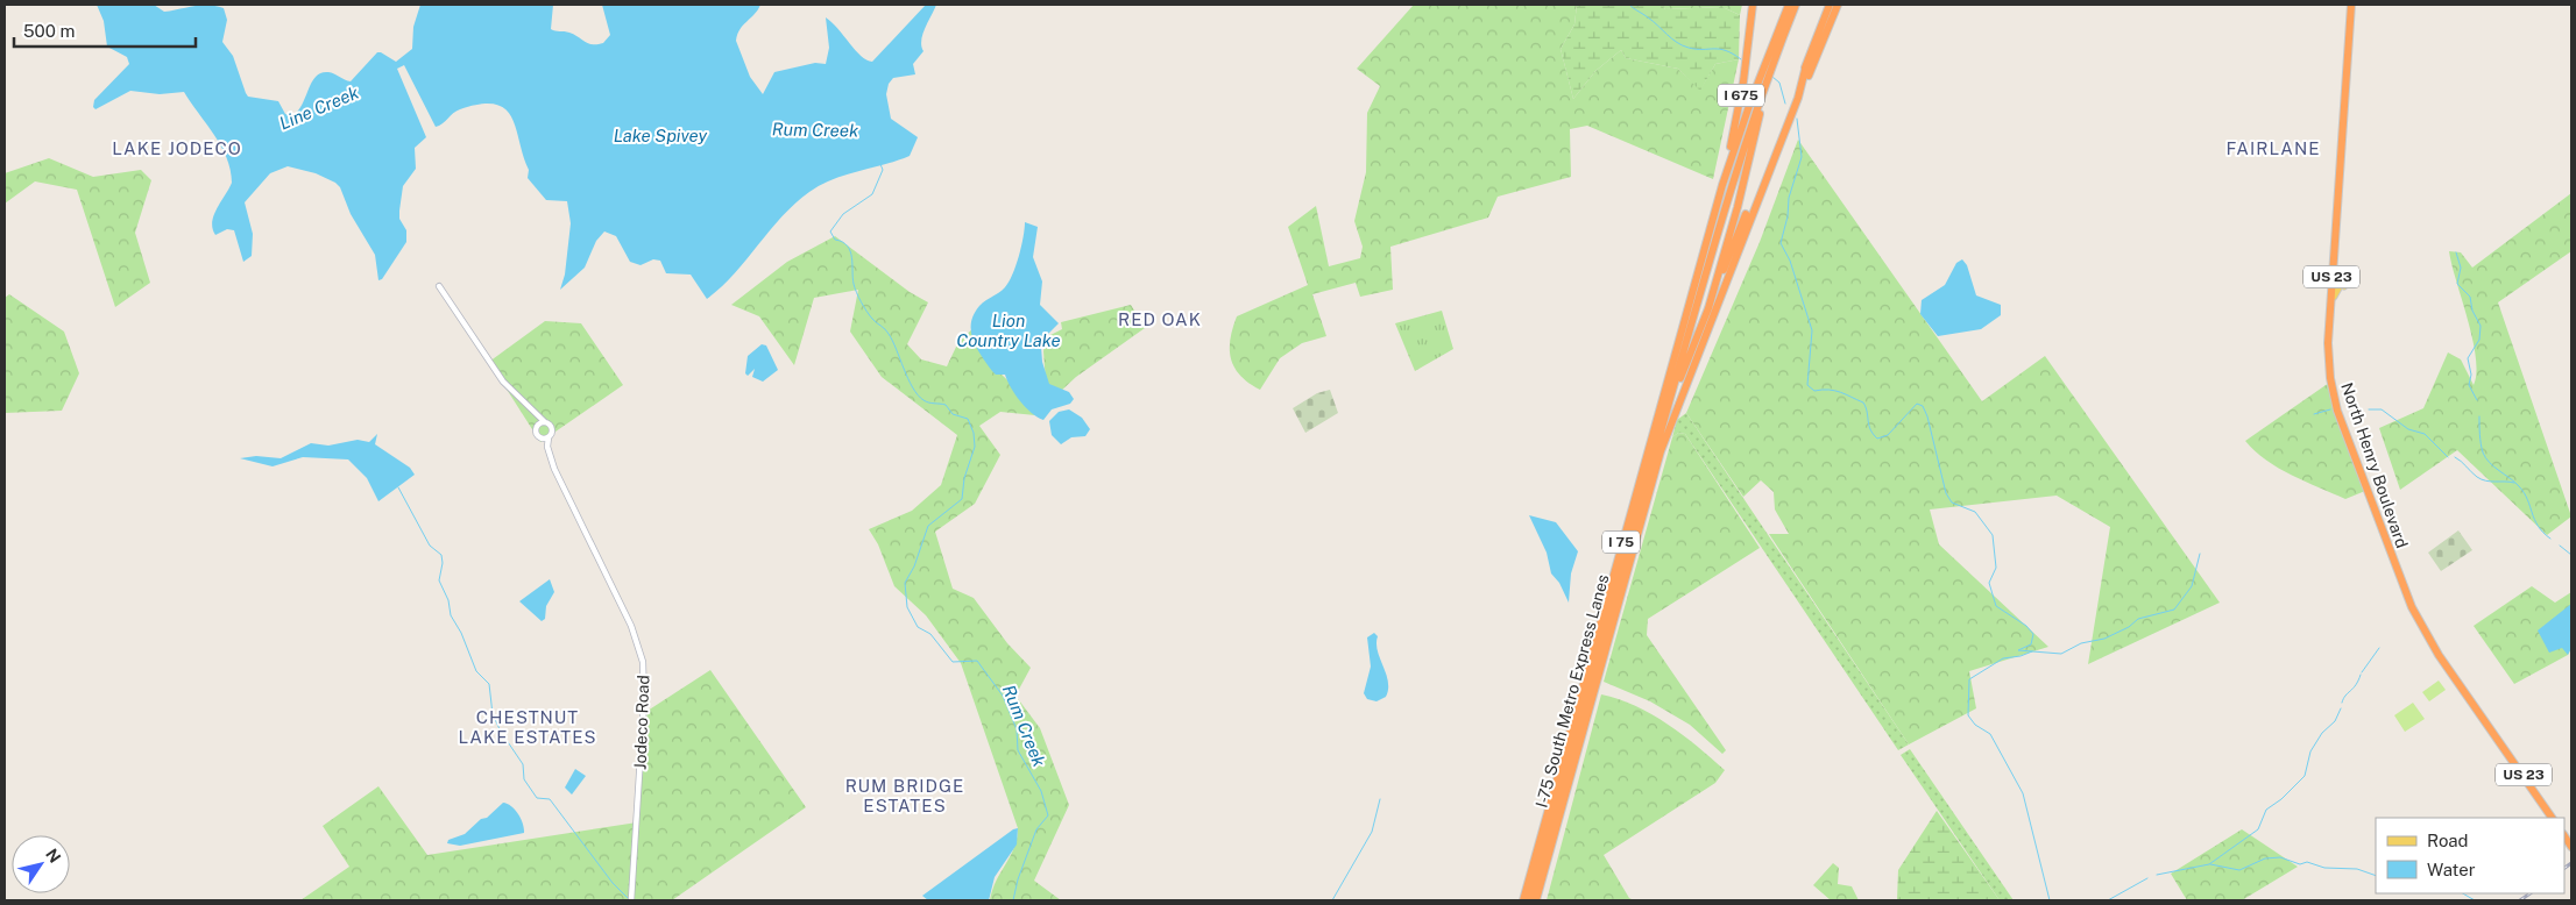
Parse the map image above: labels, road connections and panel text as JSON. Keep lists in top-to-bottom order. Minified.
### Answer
{"streets":{"highway":["I 675","US 23","North Henry Boulevard","I 75","I-75 South Metro Express Lanes"],"main road":["Jodeco Road"]},"crossings":[["I 675","I 75"]],"districts":["LAKE JODECO","FAIRLANE","RED OAK","CHESTNUT LAKE ESTATES","RUM BRIDGE ESTATES"],"water":["Line Creek","Rum Creek","Lake Spivey","Lion Country Lake"],"legend":["Road","Water"],"scale_bar":"500 m","north":"top right"}
